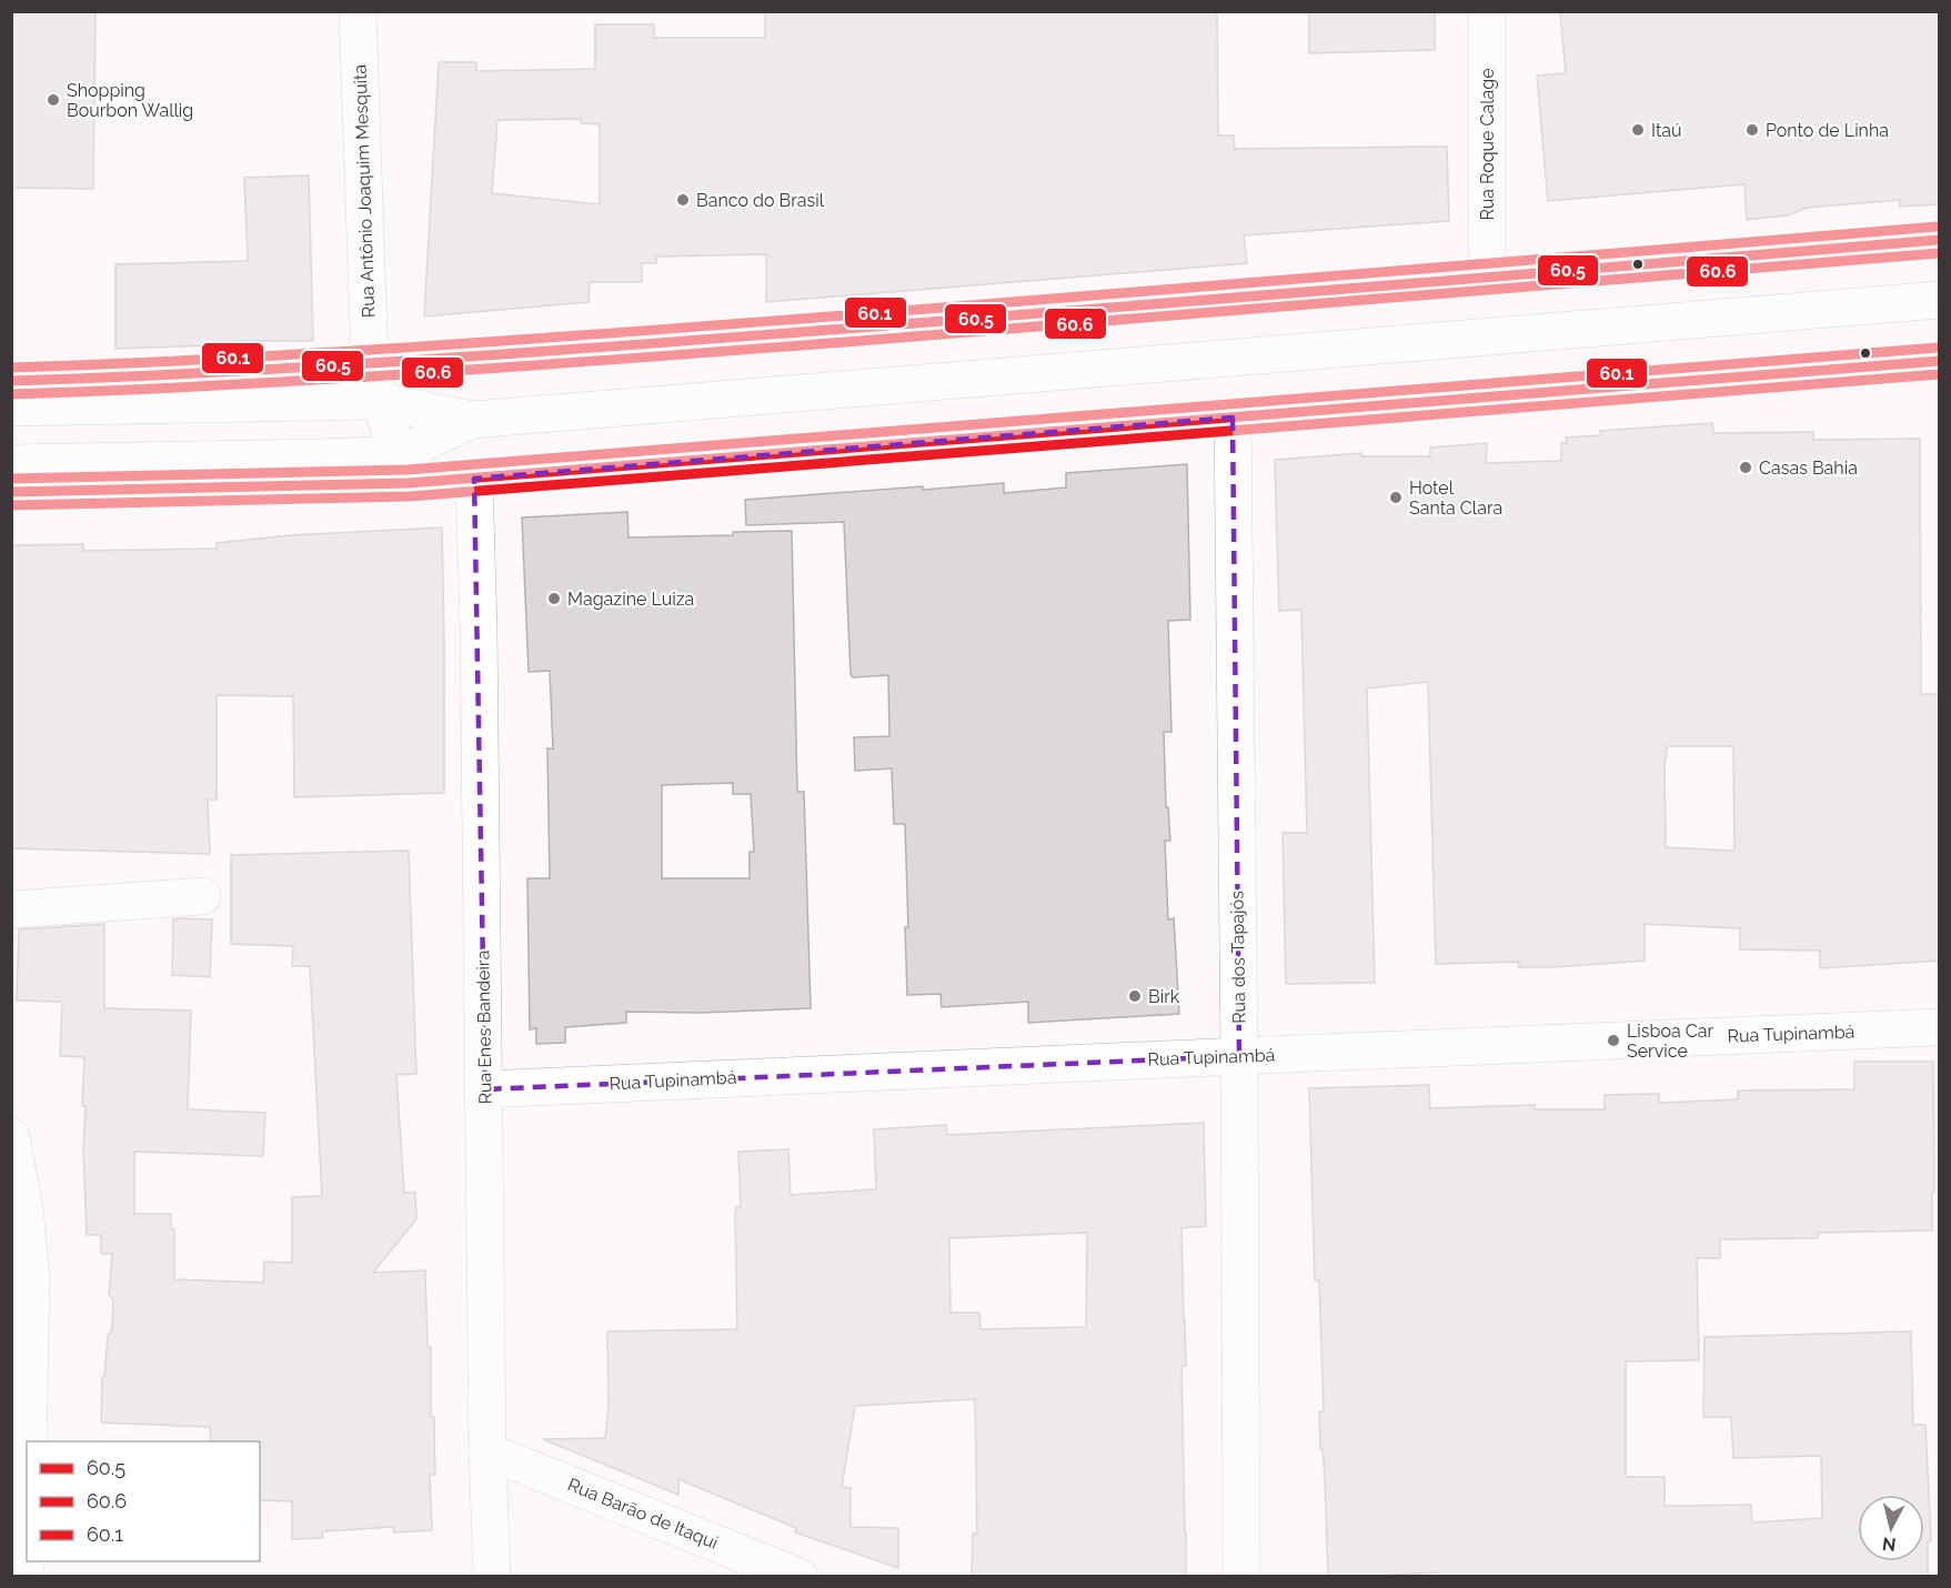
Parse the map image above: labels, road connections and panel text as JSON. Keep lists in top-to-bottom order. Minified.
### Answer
{"streets":{"street":["Rua Roque Calage","Rua Antônio Joaquim Mesquita","Rua dos Tapajós","Rua Enes Bandeira","Rua Tupinambá","Rua Barão de Itaqui"]},"crossings":[["Rua dos Tapajós","Rua Tupinambá"],["Rua Enes Bandeira","Rua Tupinambá"],["Rua Enes Bandeira","Rua Barão de Itaqui"]],"places":["Shopping Bourbon Wallig","Itaú","Ponto de Linha","Banco do Brasil","Casas Bahia","Hotel Santa Clara","Magazine Luiza","Birk","Lisboa Car Service"],"lines":["transit line 60.1","transit line 60.5","transit line 60.6"],"legend":["60.5","60.6","60.1"],"north":"bottom"}
